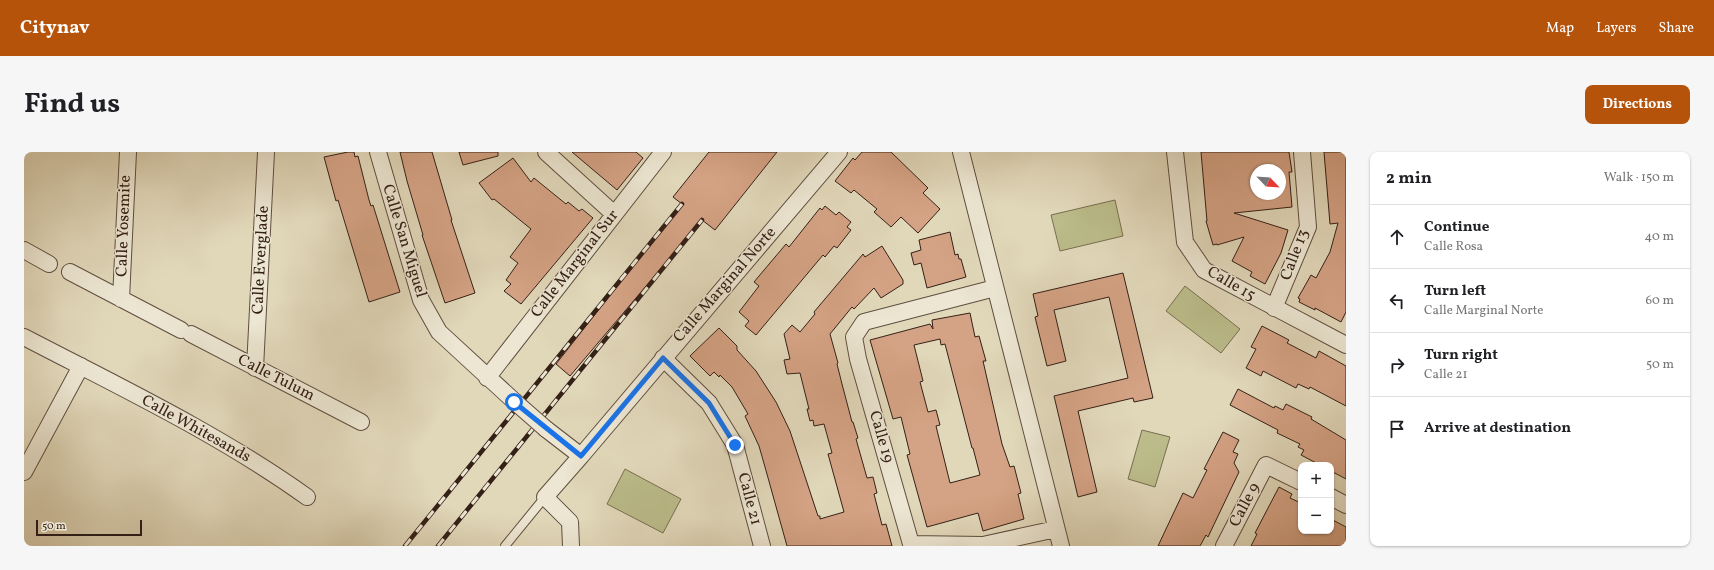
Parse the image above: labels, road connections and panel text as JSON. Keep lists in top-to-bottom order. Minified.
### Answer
{"streets":{"street":["Calle Yosemite","Calle San Miguel","Calle 13","Calle Everglade","Calle Marginal Sur","Calle 15","Calle Marginal Norte","Calle Tulum","Calle Whitesands","Calle 19","Calle 21","Calle 9"]},"crossings":[["Calle Yosemite","Calle Tulum"],["Calle San Miguel","Calle Marginal Sur"],["Calle San Miguel","Calle Marginal Norte"],["Calle 13","Calle 15"],["Calle Everglade","Calle Tulum"],["Calle Marginal Norte","Calle 21"]],"scale_bar":"50 m","north":"bottom right","page":{"header":"Citynav","nav":["Map","Layers","Share"],"title":"Find us","buttons":"Directions","heading":["2 min","Walk · 150 m"],"list":[["Continue","Calle Rosa","40 m"],["Turn left","Calle Marginal Norte","60 m"],["Turn right","Calle 21","50 m"],"Arrive at destination"],"map_buttons":["+","−"],"scale":"50 m"}}
